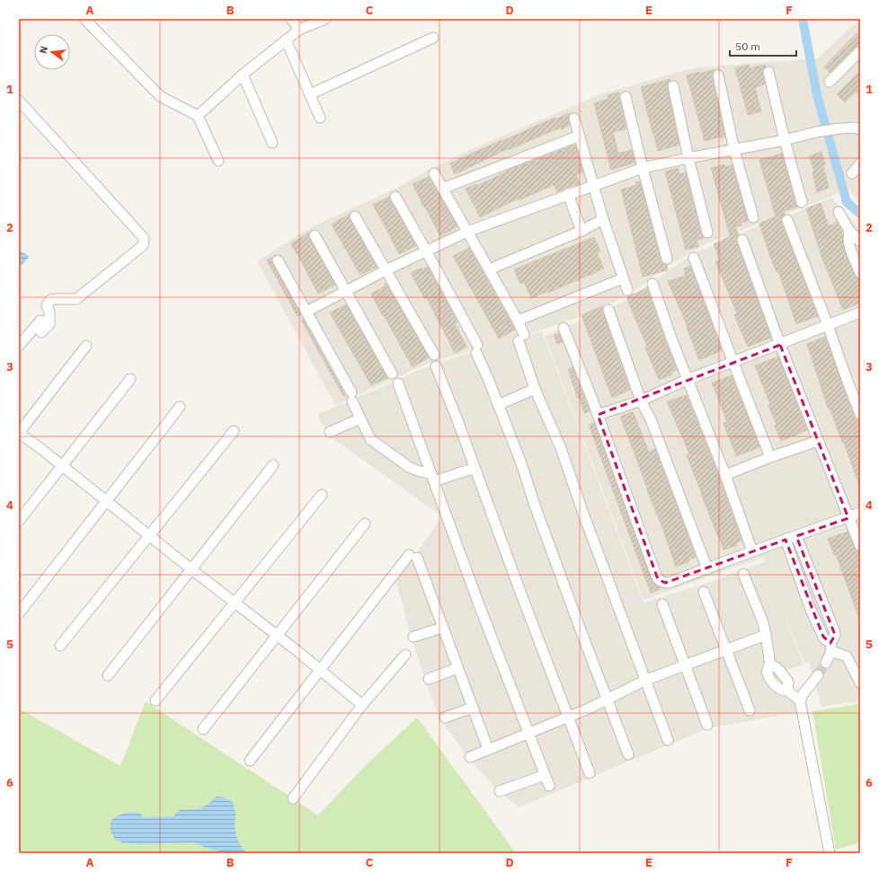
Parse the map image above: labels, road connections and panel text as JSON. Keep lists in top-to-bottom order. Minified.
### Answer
{"scale_bar":"50 m","north":"left","grid":{"columns":["A","B","C","D","E","F"],"rows":["1","2","3","4","5","6"]}}
